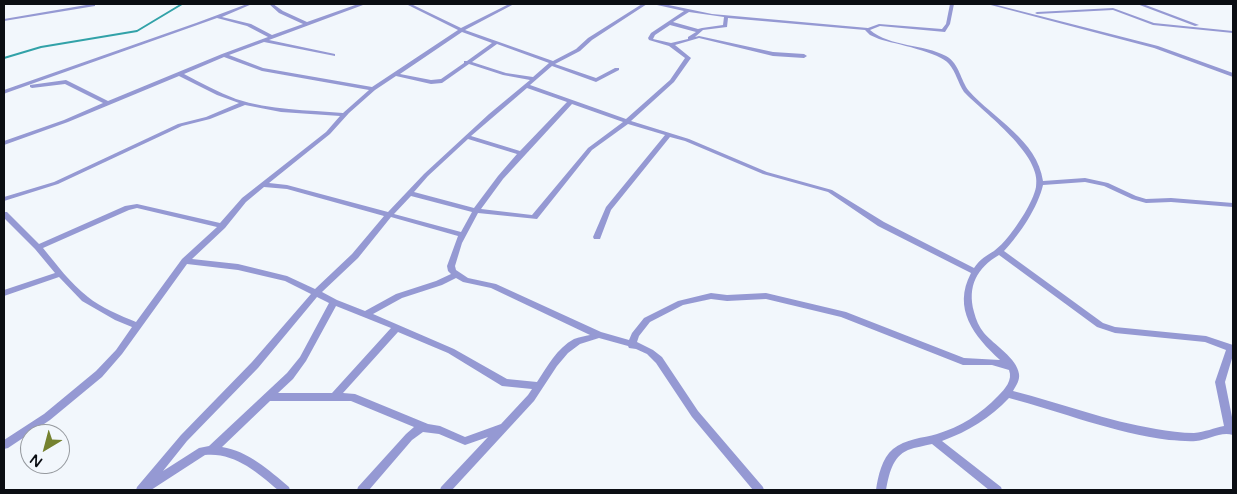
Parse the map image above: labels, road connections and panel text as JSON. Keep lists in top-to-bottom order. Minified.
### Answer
{"north":"bottom left"}
